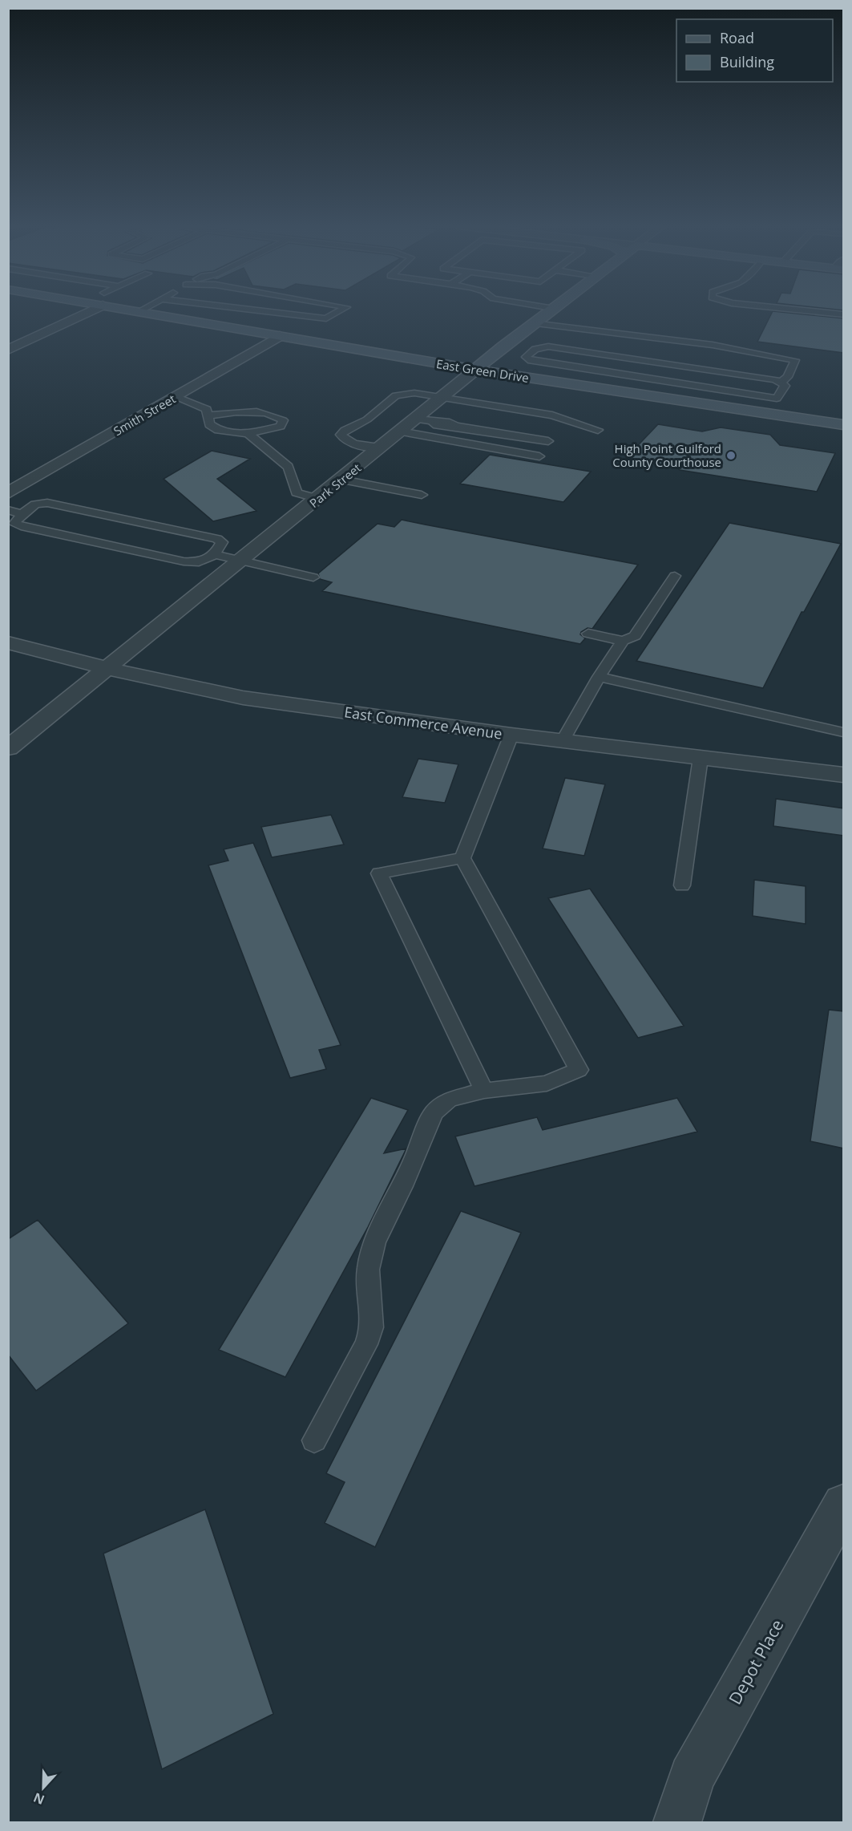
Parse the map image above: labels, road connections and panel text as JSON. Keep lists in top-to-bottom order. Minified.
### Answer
{"streets":{"main road":["East Green Drive","Park Street"],"street":["Smith Street","East Commerce Avenue","Depot Place"]},"crossings":[["East Green Drive","Smith Street"],["East Green Drive","Park Street"],["Park Street","East Commerce Avenue"]],"places":["High Point Guilford County Courthouse"],"legend":["Road","Building"],"north":"bottom"}
